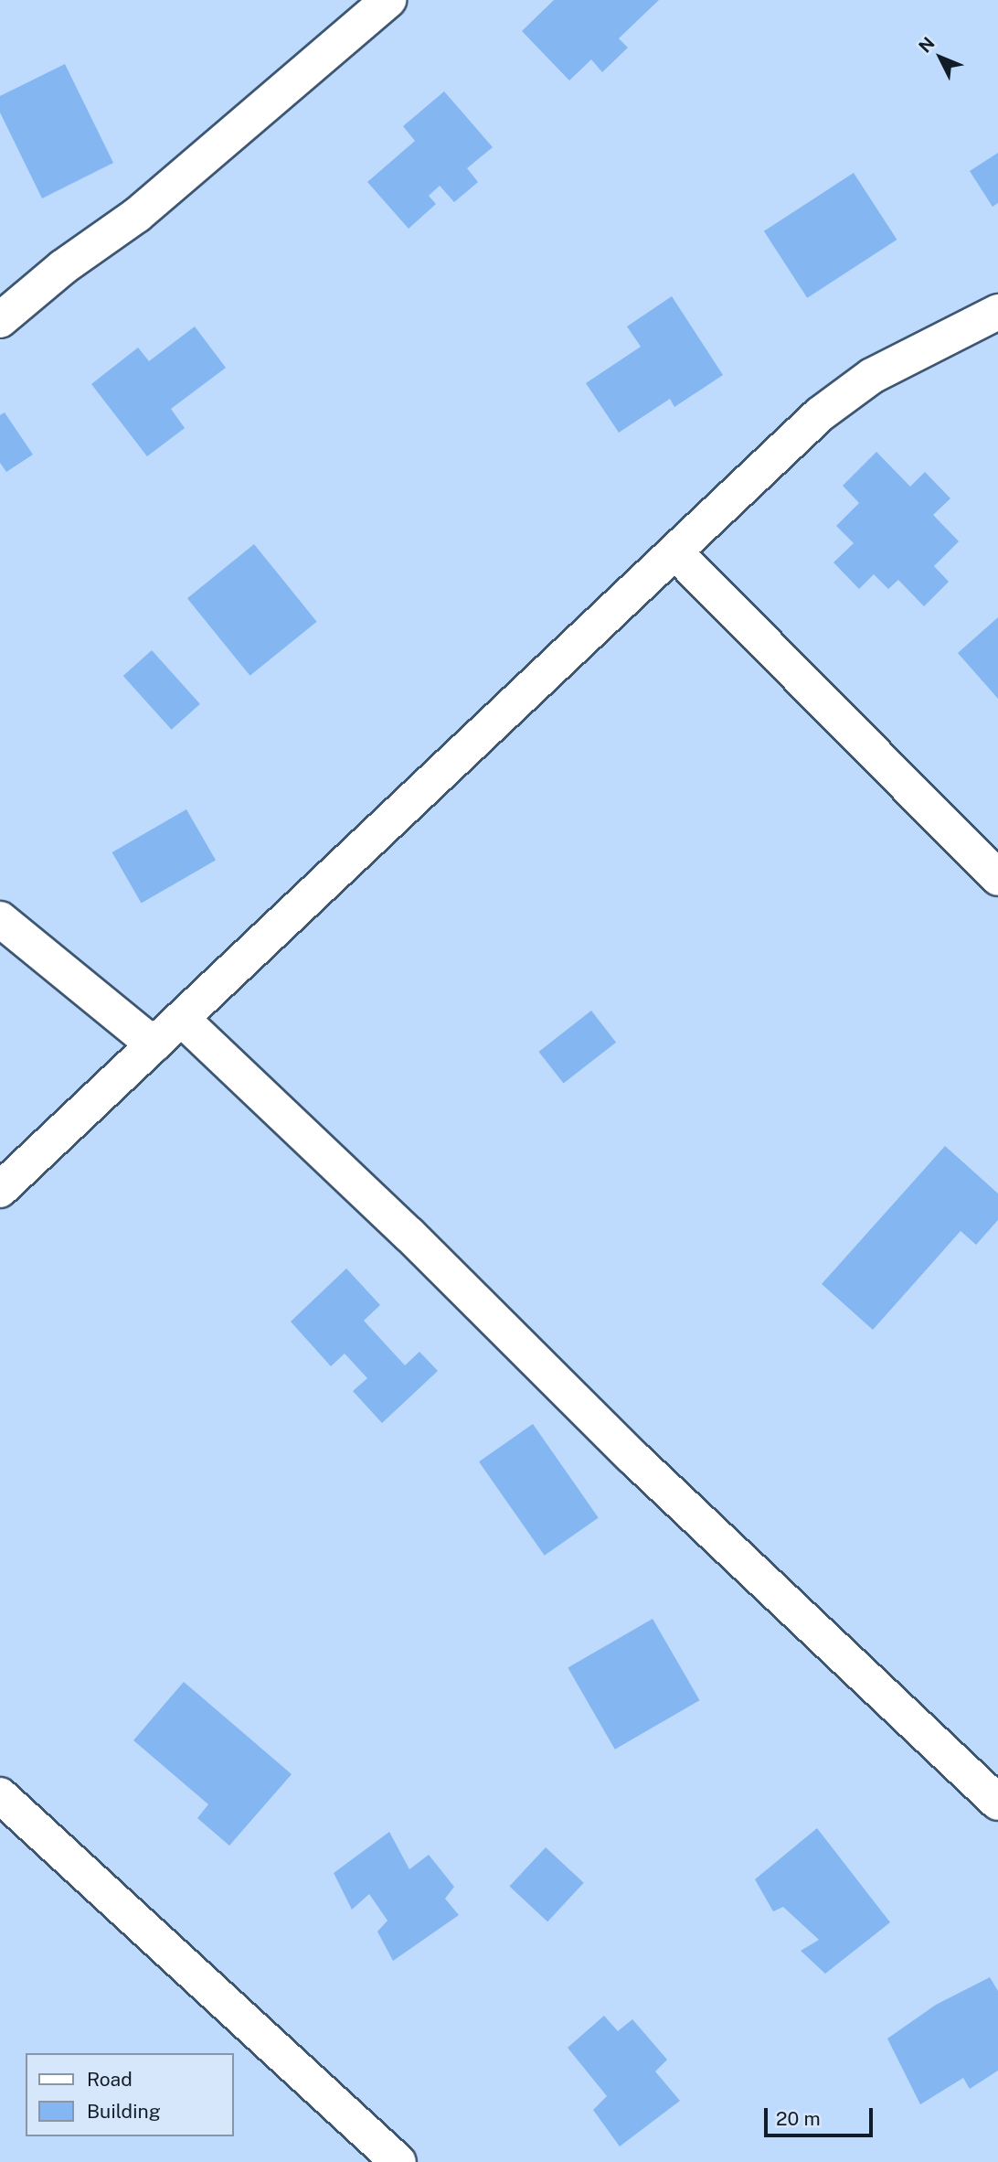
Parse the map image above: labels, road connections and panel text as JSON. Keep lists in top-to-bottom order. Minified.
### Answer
{"legend":["Road","Building"],"scale_bar":"20 m","north":"top left"}
